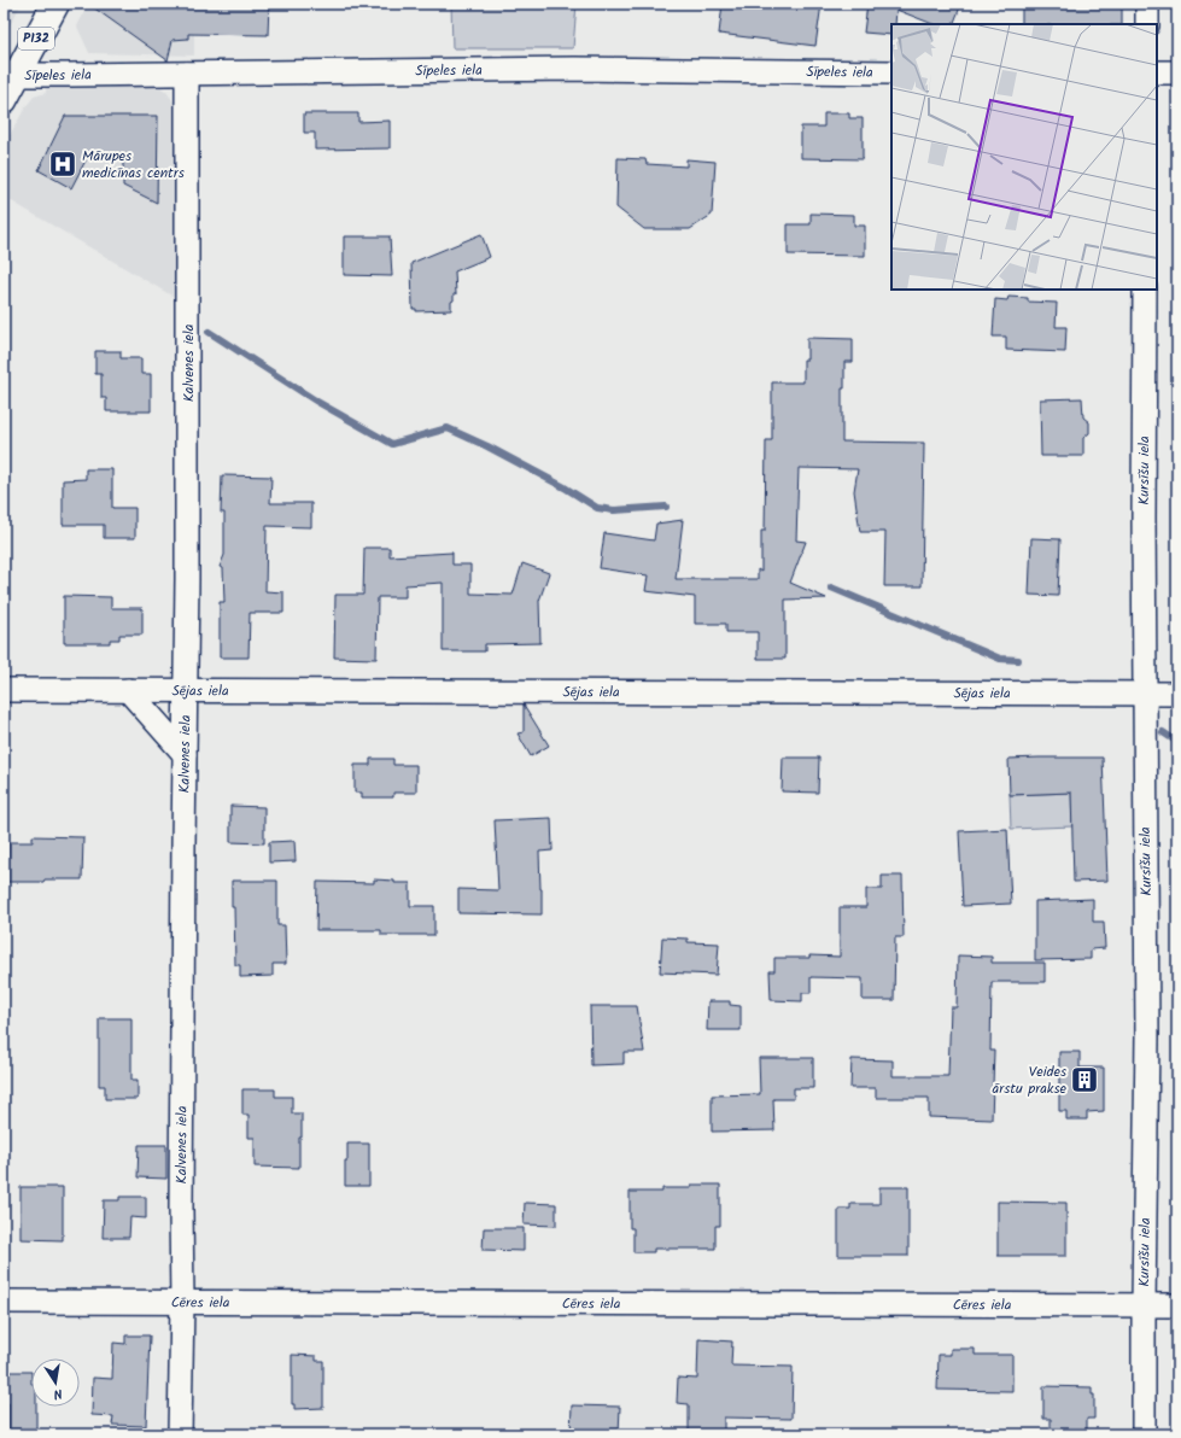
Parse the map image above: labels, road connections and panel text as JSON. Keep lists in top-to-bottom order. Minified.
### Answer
{"streets":{"main road":["P132"],"street":["Sīpeles iela","Kalvenes iela","Kursīšu iela","Sējas iela","Cēres iela"]},"crossings":[["P132","Sīpeles iela"],["Sīpeles iela","Kalvenes iela"],["Kalvenes iela","Sējas iela"],["Kalvenes iela","Cēres iela"],["Kursīšu iela","Sējas iela"],["Kursīšu iela","Cēres iela"]],"places":{"hospital":["Mārupes medicīnas centrs"],"building":["Veides ārstu prakse"]},"north":"bottom"}
